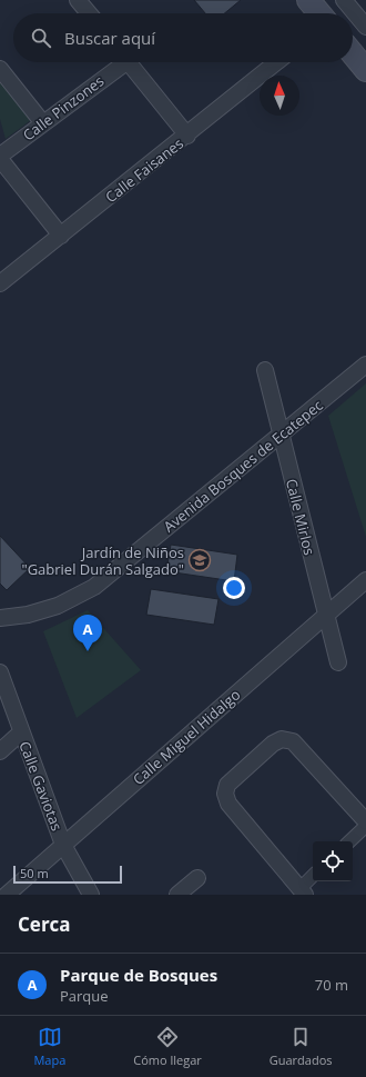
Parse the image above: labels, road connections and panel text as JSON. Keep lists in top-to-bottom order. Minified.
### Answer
{"streets":{"street":["Calle Pinzones","Calle Faisanes","Avenida Bosques de Ecatepec","Calle Mirlos","Calle Miguel Hidalgo","Calle Gaviotas"]},"crossings":[["Avenida Bosques de Ecatepec","Calle Mirlos"],["Calle Mirlos","Calle Miguel Hidalgo"],["Calle Miguel Hidalgo","Calle Gaviotas"]],"places":{"school or university":["Jardín de Niños \"Gabriel Durán Salgado\""]},"scale_bar":"50 m","north":"top","page":{"search":"Buscar aquí","pins":"A","scale":"50 m","heading":"Cerca","list":[{"mark":"A","name":"Parque de Bosques","note":"Parque","value":"70 m"}],"nav":["Mapa","Cómo llegar","Guardados"]}}
